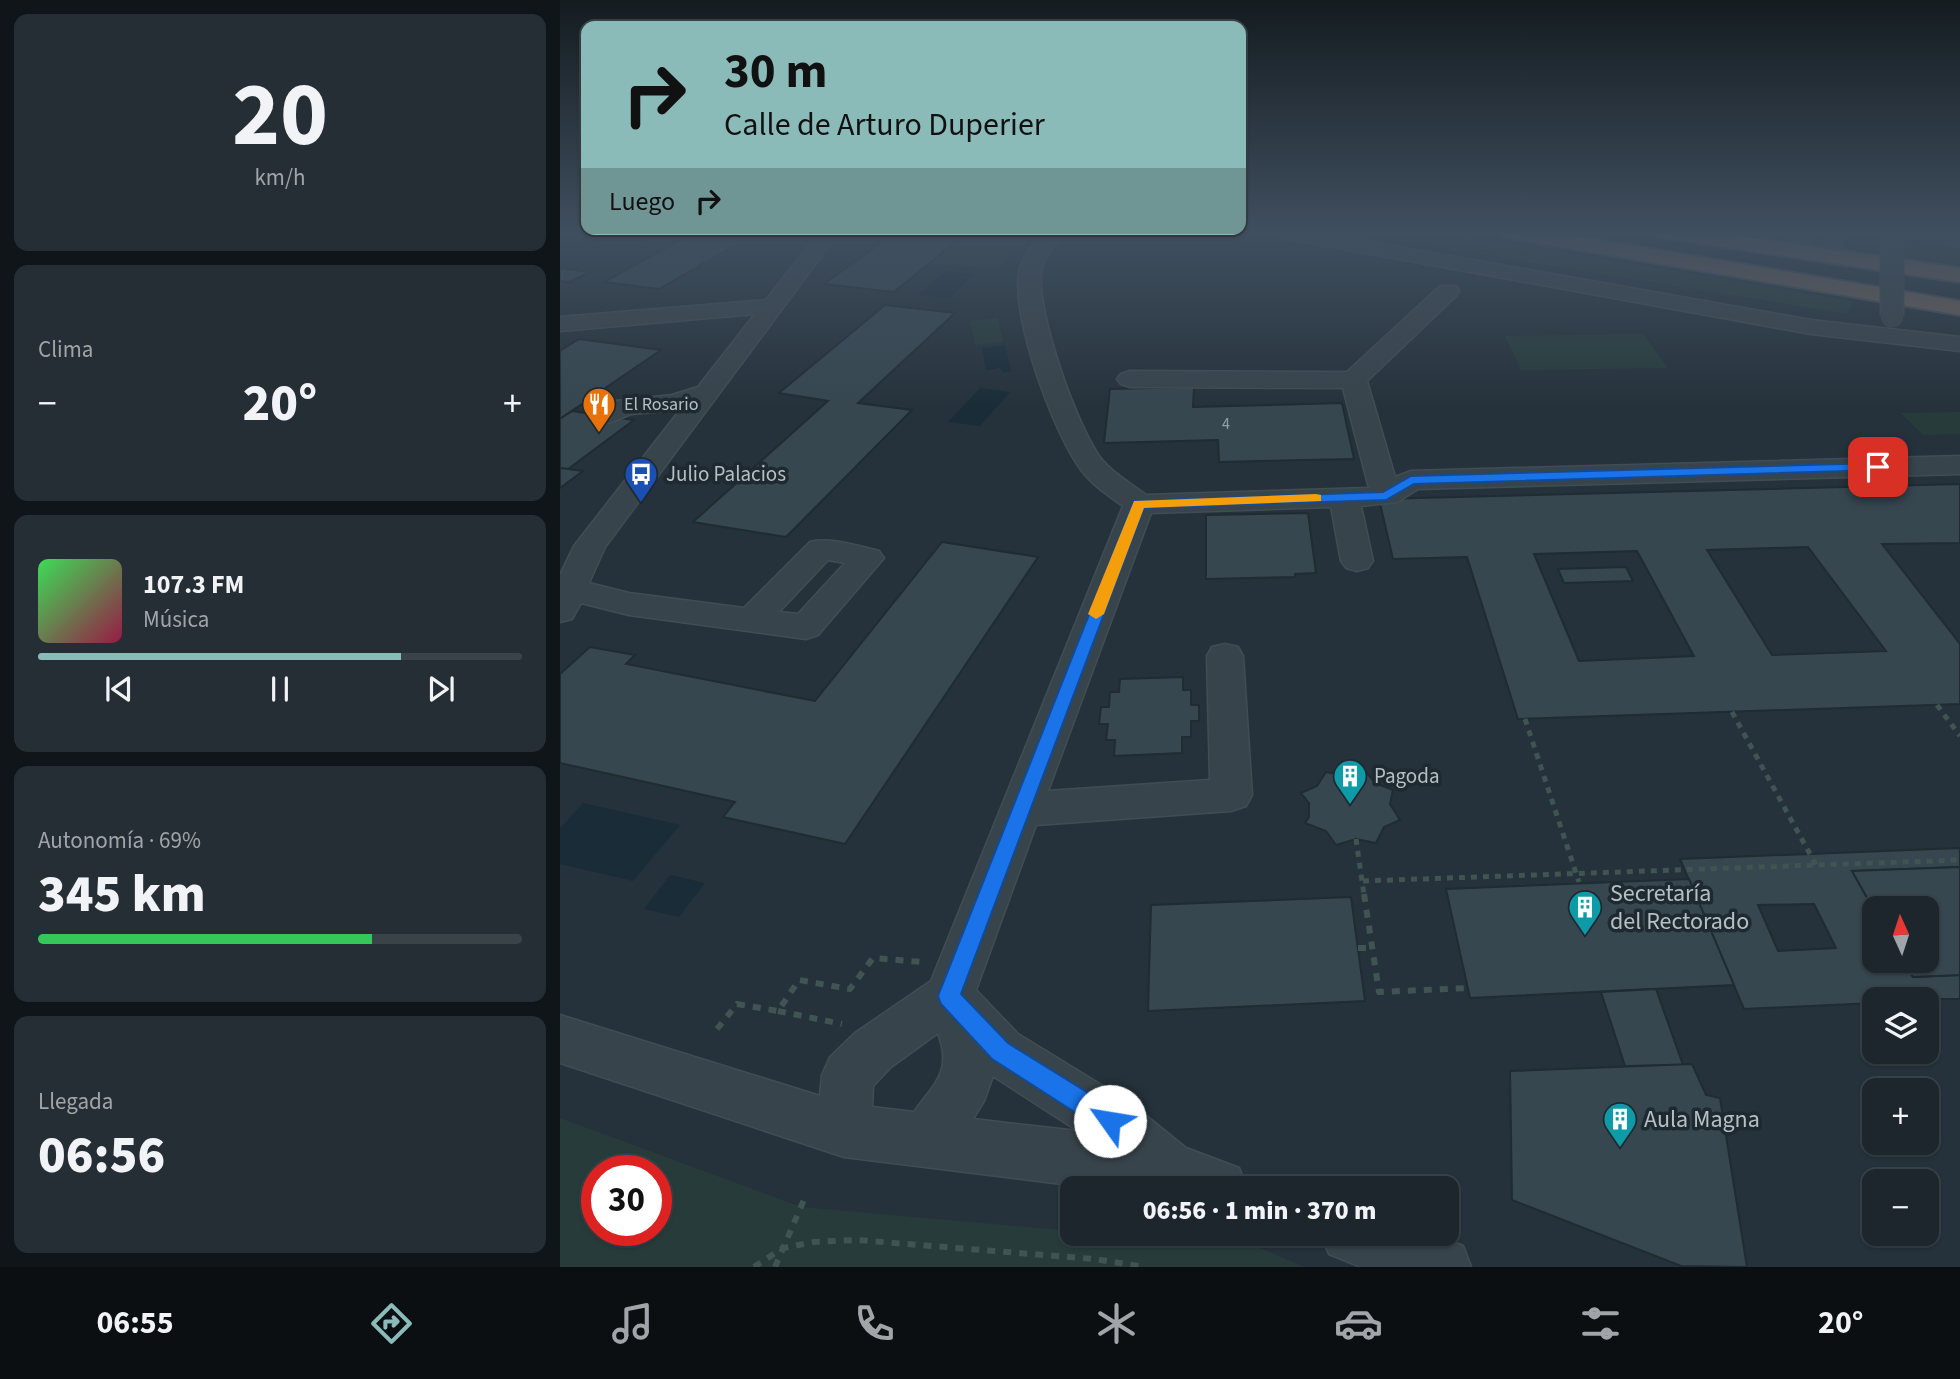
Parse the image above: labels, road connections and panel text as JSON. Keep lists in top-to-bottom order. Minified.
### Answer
{"places":{"restaurant":["El Rosario"],"bus stop":["Julio Palacios"],"building":["Pagoda","Secretaría del Rectorado","Aula Magna"]},"house_numbers":["4"],"north":"top","page":{"tile":[["20","km/h"],"Clima",["Autonomía · 69%","345 km"],["Llegada","06:56"]],"turn":["30 m","Calle de Arturo Duperier"],"then":"Luego","heat":["−","20°","+"],"song":["107.3 FM","Música"],"map_buttons":["+","−"],"limit":"30","trip":"06:56 · 1 min · 370 m","tabs":["06:55","20°"]}}
